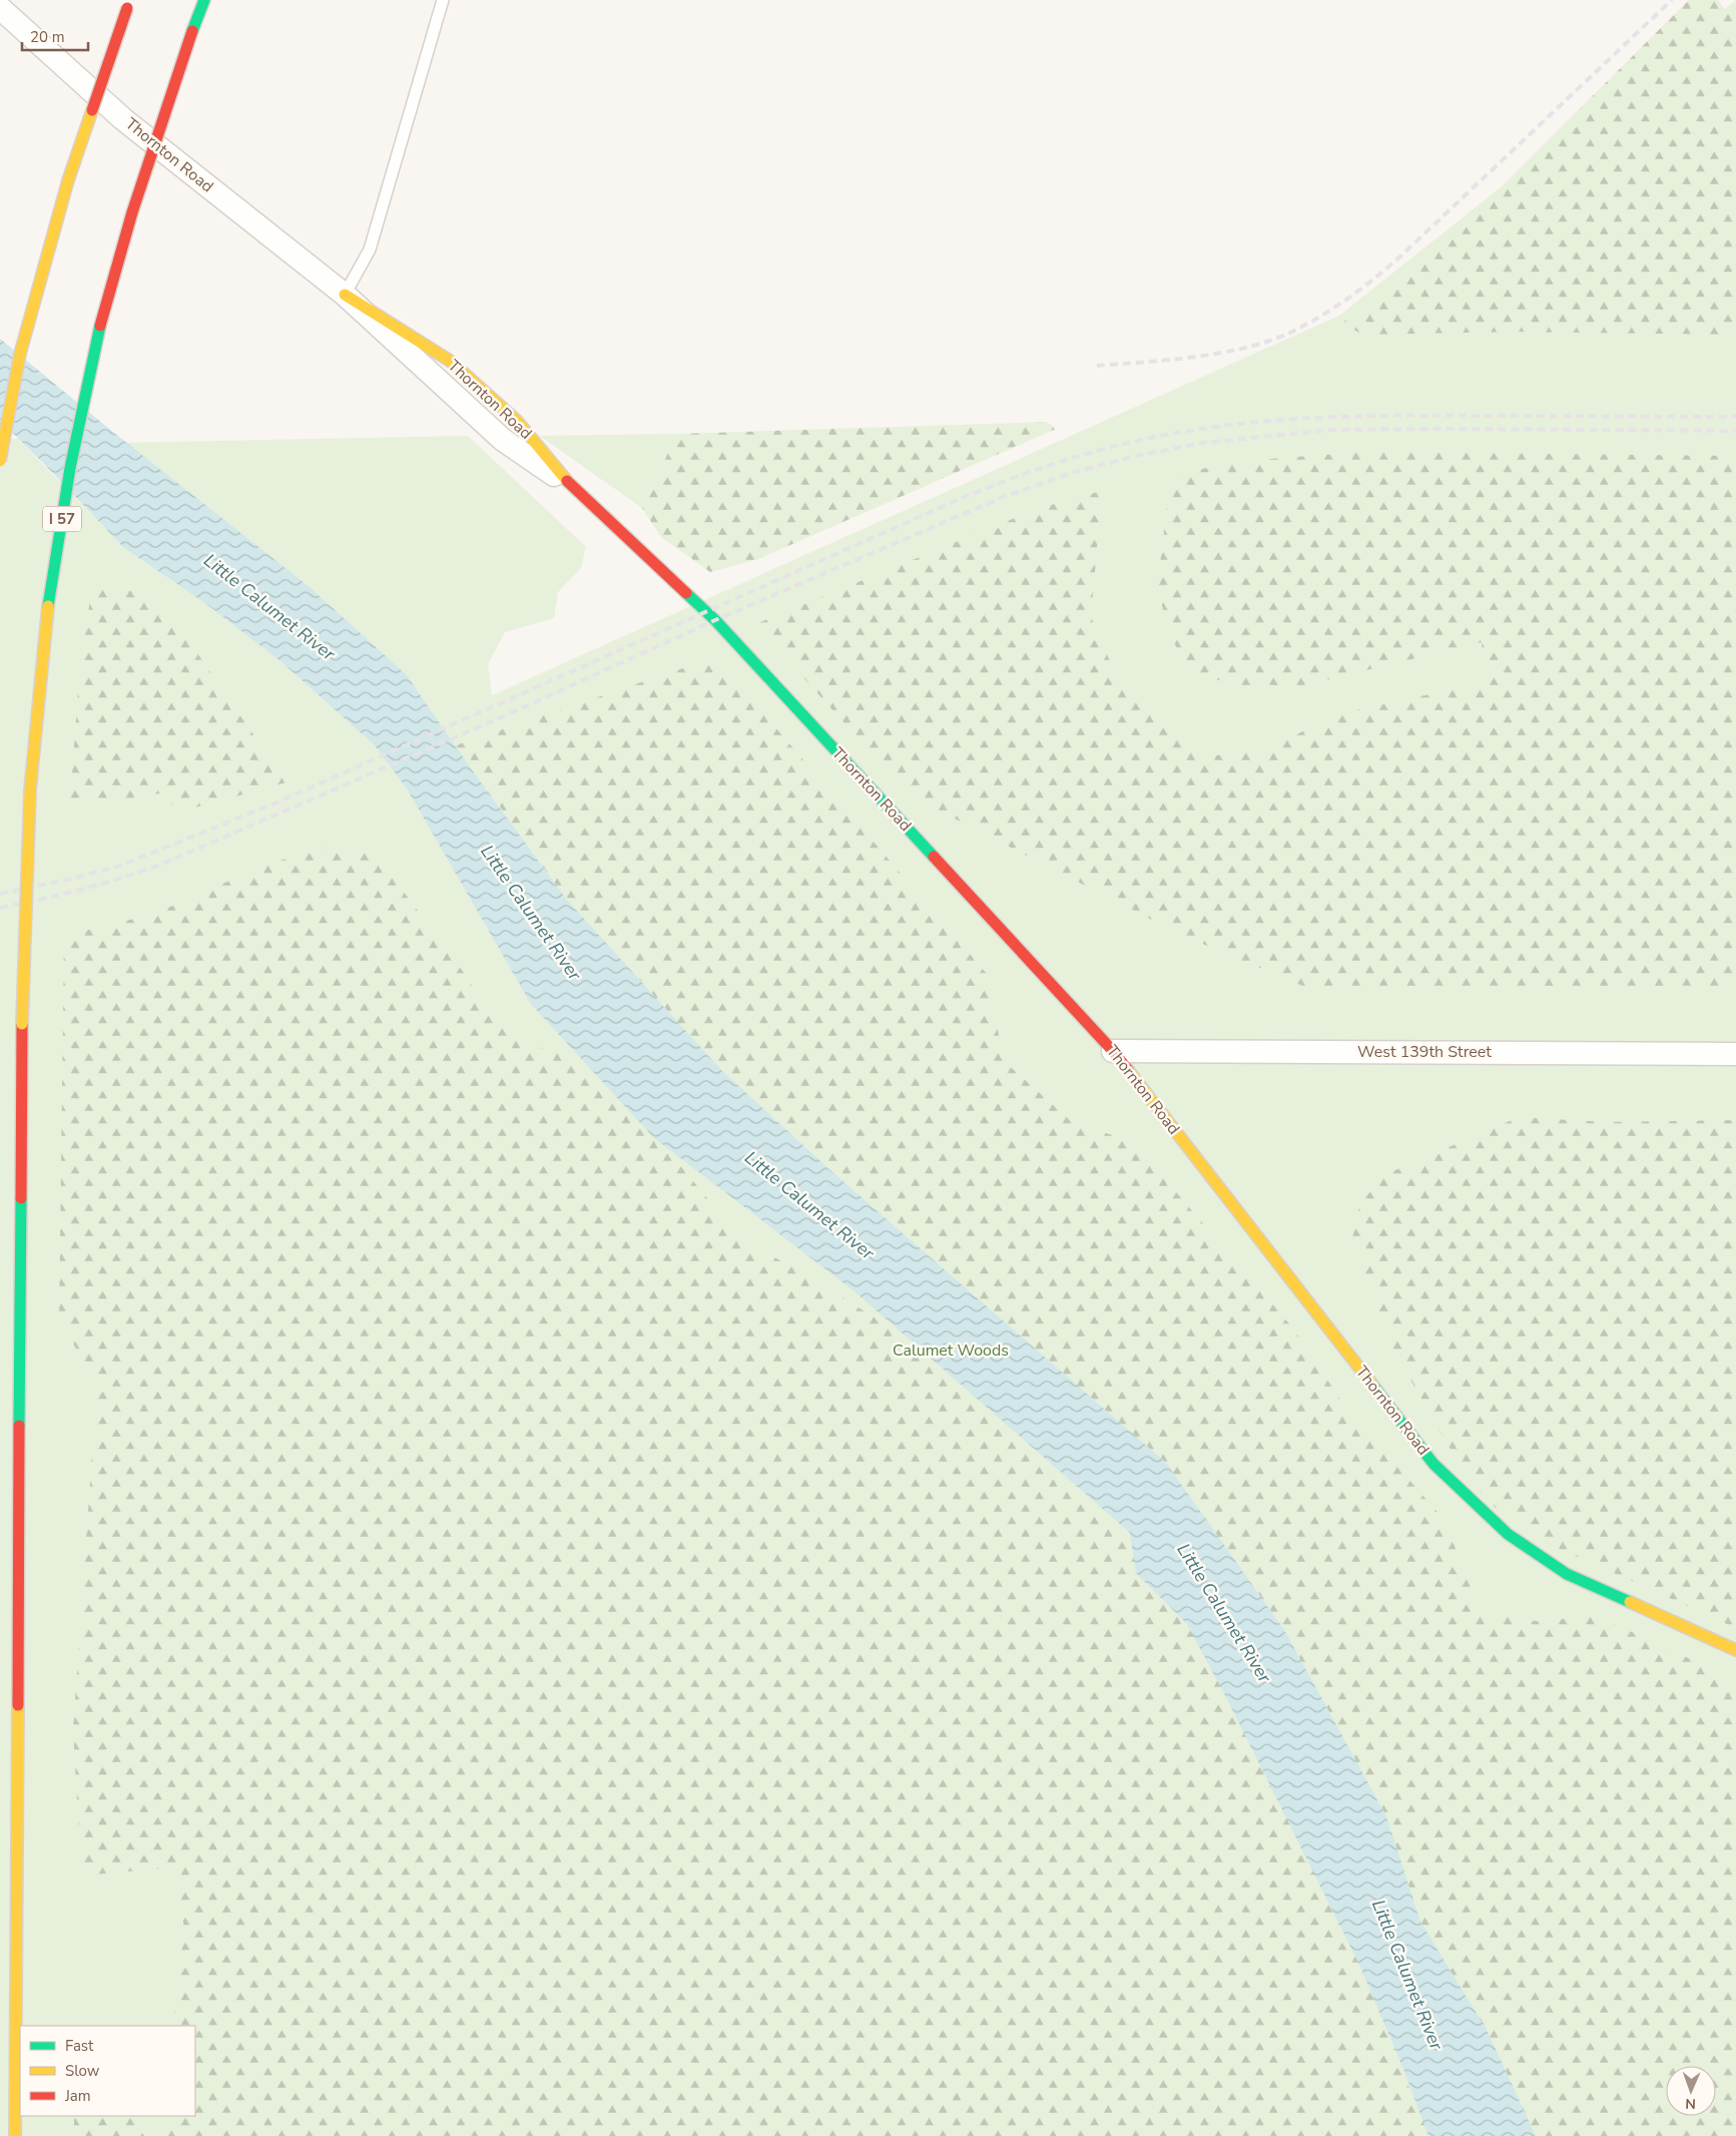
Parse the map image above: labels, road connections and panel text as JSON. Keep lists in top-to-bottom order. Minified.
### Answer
{"streets":{"main road":["Thornton Road","I 57"],"street":["West 139th Street"]},"crossings":[["Thornton Road","West 139th Street"]],"water":["Little Calumet River"],"parks":["Calumet Woods"],"legend":["Fast","Slow","Jam"],"scale_bar":"20 m","north":"bottom"}
